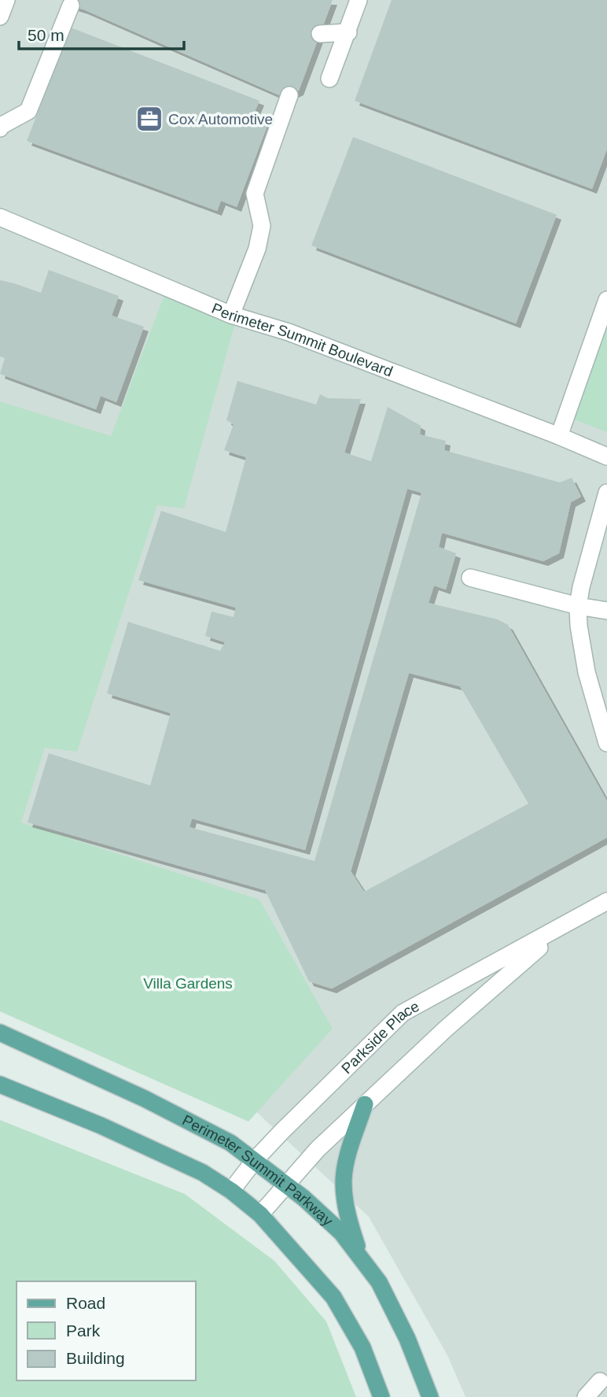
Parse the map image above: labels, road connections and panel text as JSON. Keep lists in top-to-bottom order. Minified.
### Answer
{"streets":{"main road":["Perimeter Summit Parkway"],"street":["Perimeter Summit Boulevard","Parkside Place"]},"crossings":[["Parkside Place","Perimeter Summit Parkway"]],"parks":["Villa Gardens"],"places":{"office":["Cox Automotive"]},"legend":["Road","Park","Building"],"scale_bar":"50 m"}
